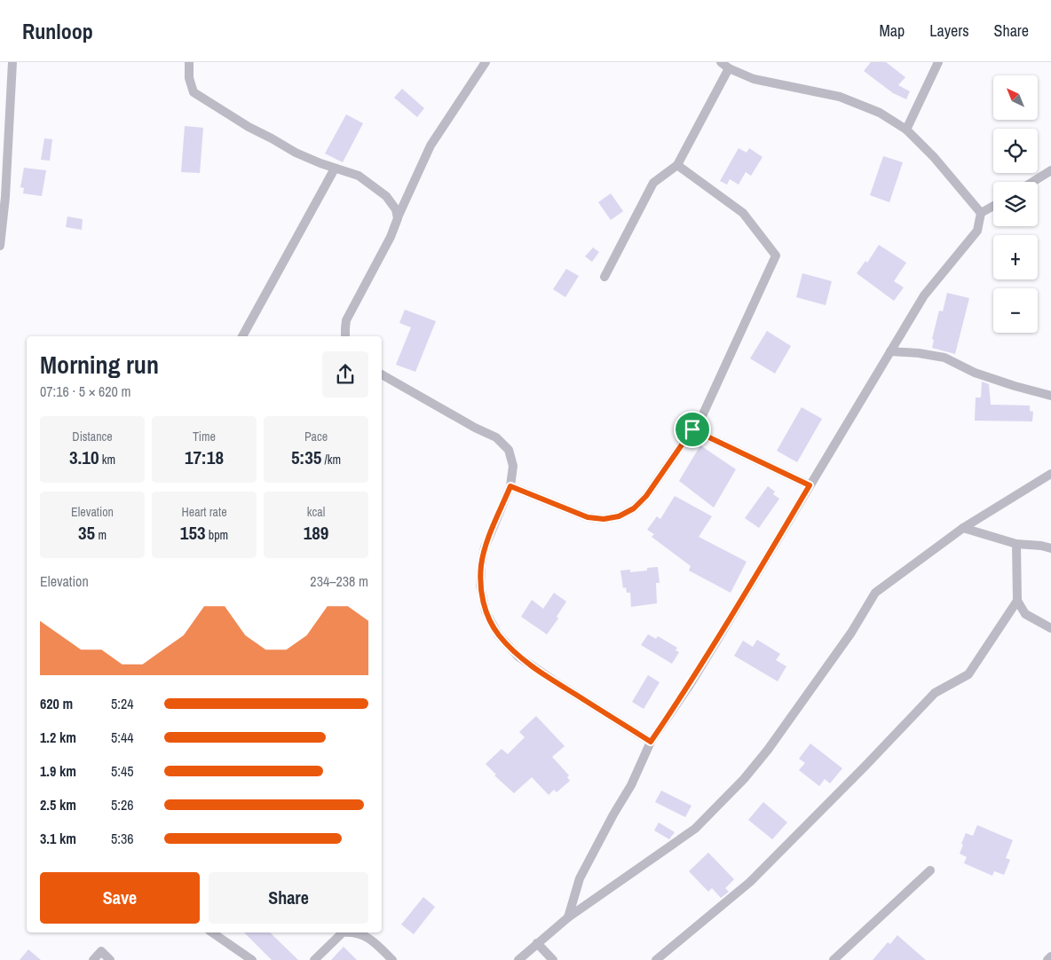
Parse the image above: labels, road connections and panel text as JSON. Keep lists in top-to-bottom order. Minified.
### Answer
{"north":"top left","page":{"header":"Runloop","nav":["Map","Layers","Share"],"map_buttons":["+","−"],"heading":["Morning run","07:16 · 5 × 620 m"],"stats":[["Distance","3.10 km"],["Time","17:18"],["Pace","5:35 /km"],["Elevation","35 m"],["Heart rate","153 bpm"],["kcal","189"]],"chart":["Elevation","234–238 m"],"list":[{"name":"620 m","note":"5:24"},{"name":"1.2 km","note":"5:44"},{"name":"1.9 km","note":"5:45"},{"name":"2.5 km","note":"5:26"},{"name":"3.1 km","note":"5:36"}],"buttons":["Save","Share"]}}
